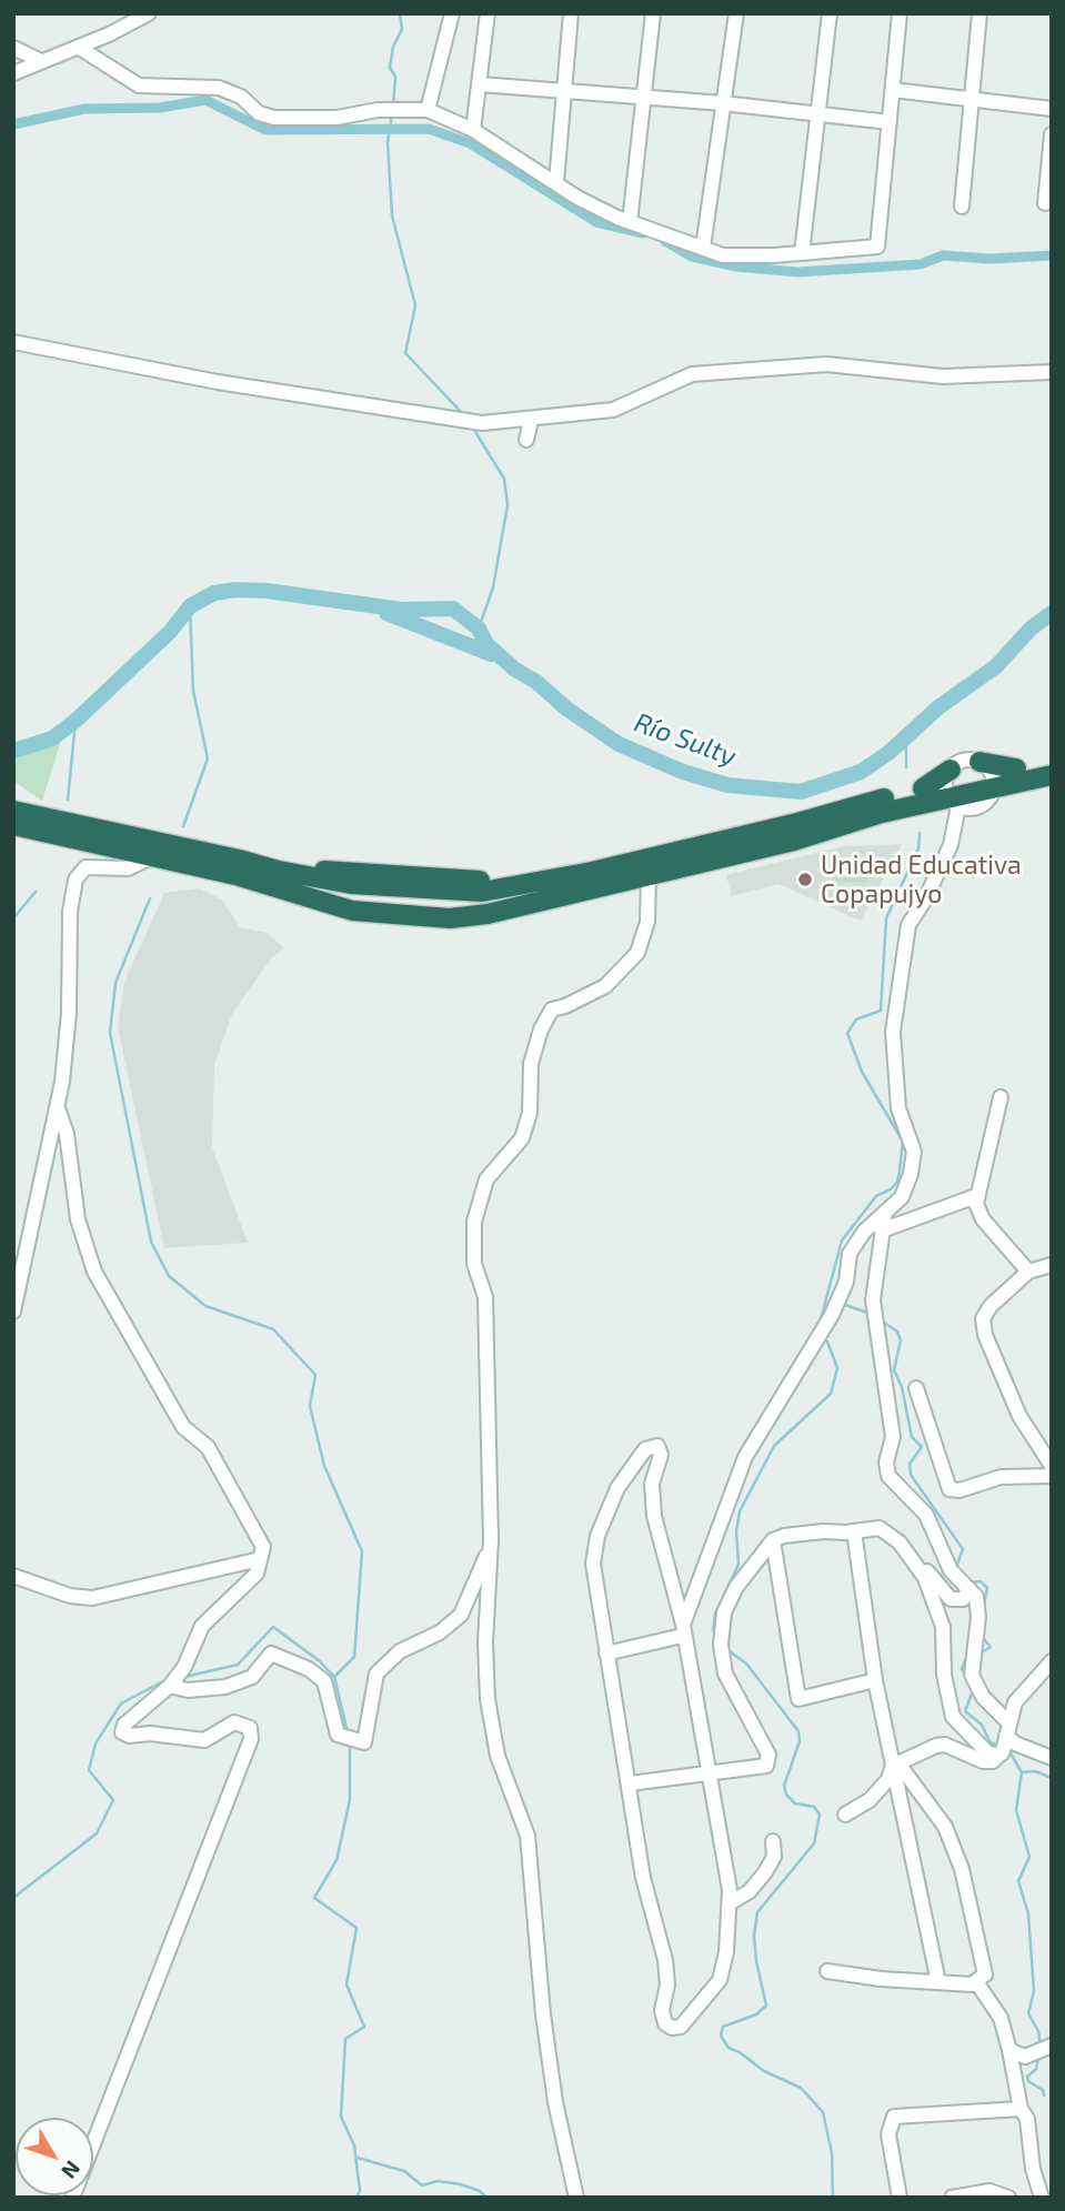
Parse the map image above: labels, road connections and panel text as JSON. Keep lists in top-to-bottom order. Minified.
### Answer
{"water":["Río Sulty"],"places":["Unidad Educativa Copapujyo"],"north":"bottom right"}
